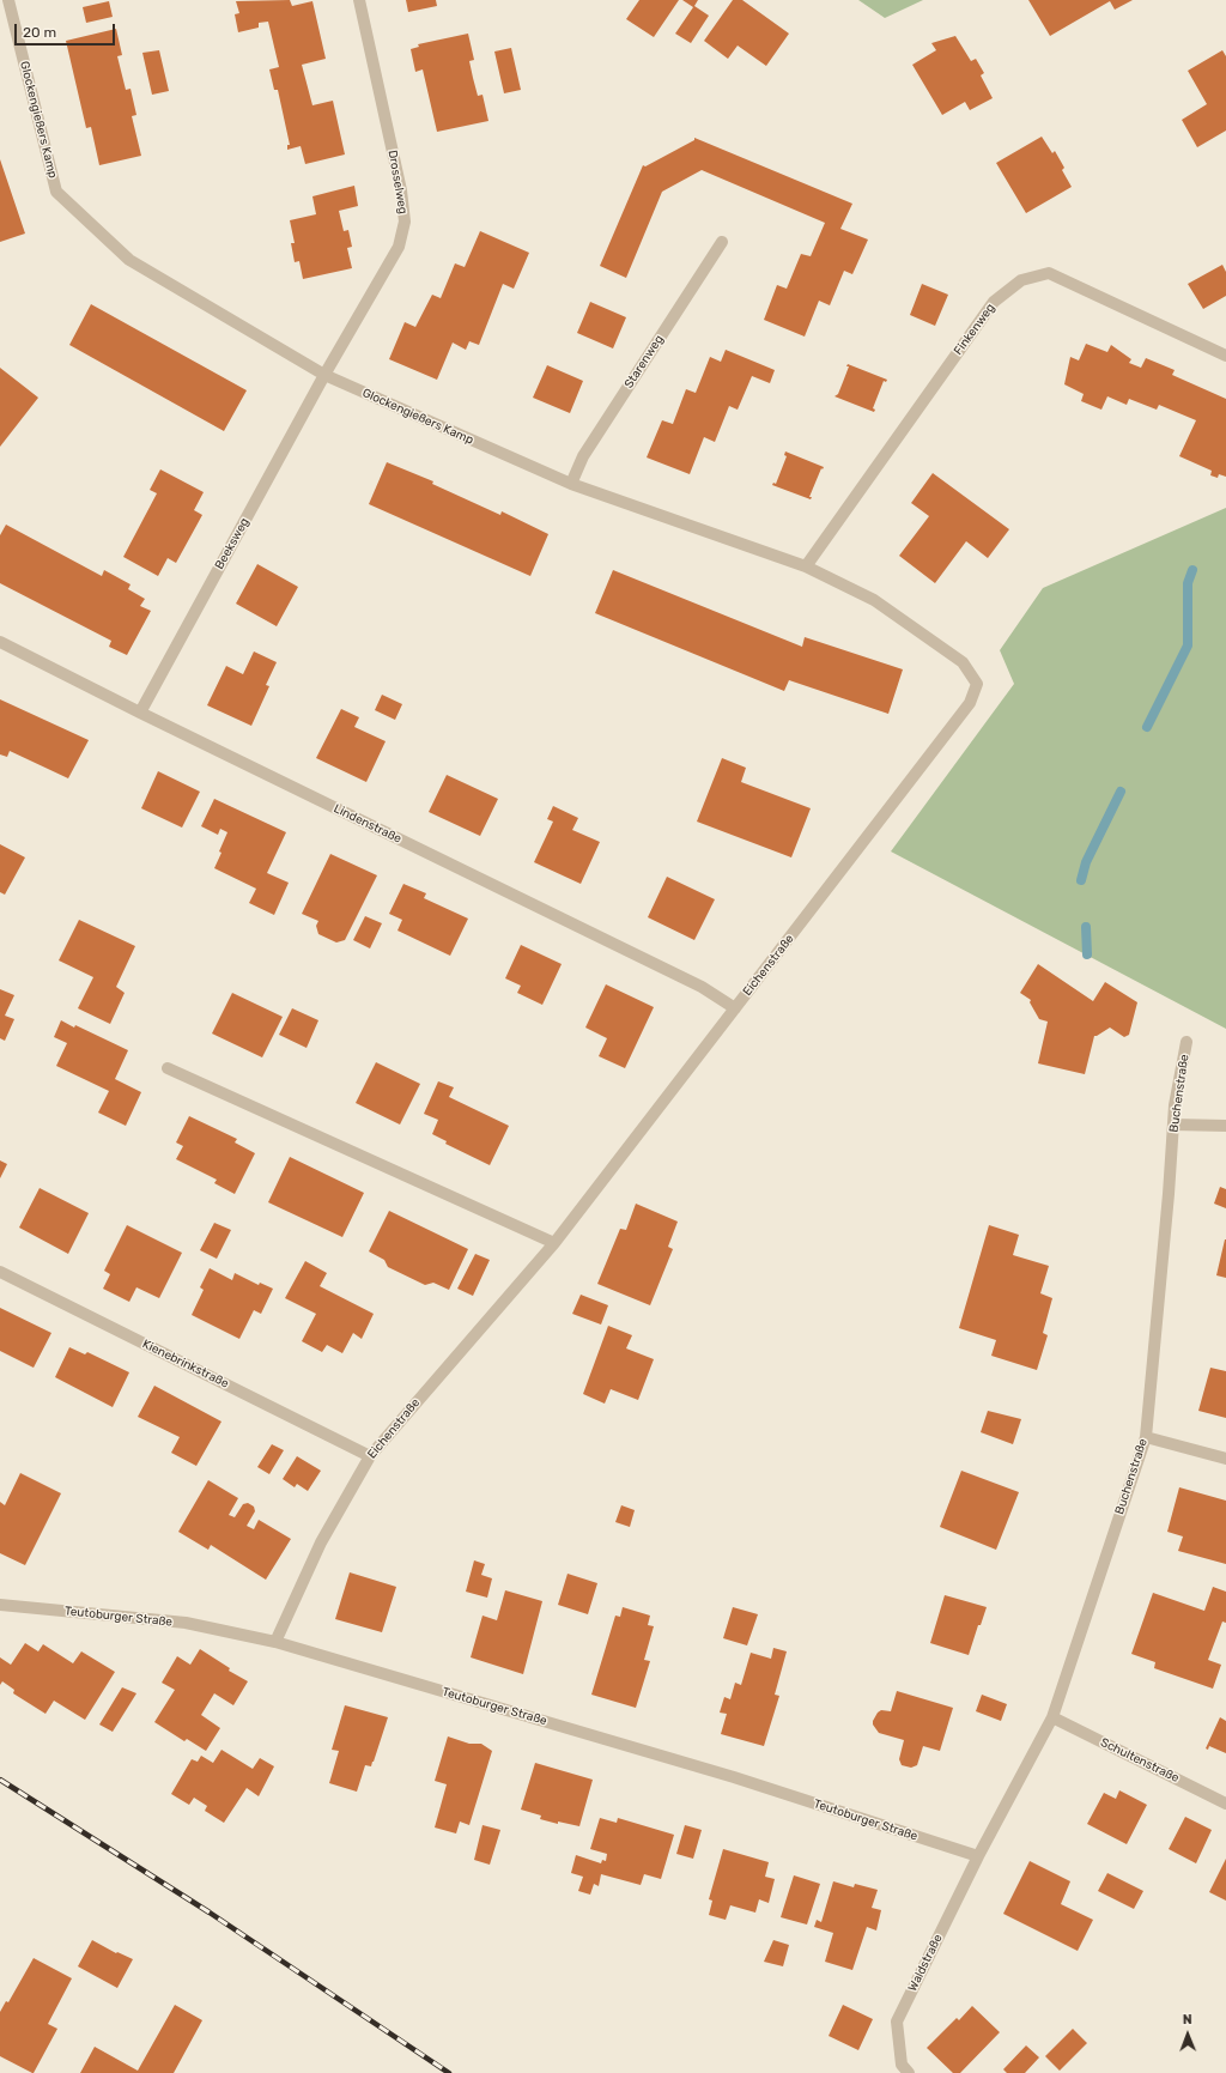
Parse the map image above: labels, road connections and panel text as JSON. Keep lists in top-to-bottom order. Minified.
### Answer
{"streets":{"street":["Glockengießers Kamp","Drosselweg","Finkenweg","Starenweg","Beeksweg","Lindenstraße","Eichenstraße","Buchenstraße","Kienebrinkstraße","Teutoburger Straße","Schultenstraße","Waldstraße"]},"crossings":[["Glockengießers Kamp","Drosselweg"],["Glockengießers Kamp","Finkenweg"],["Glockengießers Kamp","Starenweg"],["Glockengießers Kamp","Beeksweg"],["Glockengießers Kamp","Eichenstraße"],["Drosselweg","Beeksweg"],["Beeksweg","Lindenstraße"],["Lindenstraße","Eichenstraße"],["Eichenstraße","Kienebrinkstraße"],["Eichenstraße","Teutoburger Straße"],["Buchenstraße","Teutoburger Straße"],["Buchenstraße","Schultenstraße"],["Buchenstraße","Waldstraße"],["Teutoburger Straße","Waldstraße"]],"scale_bar":"20 m","north":"top"}
